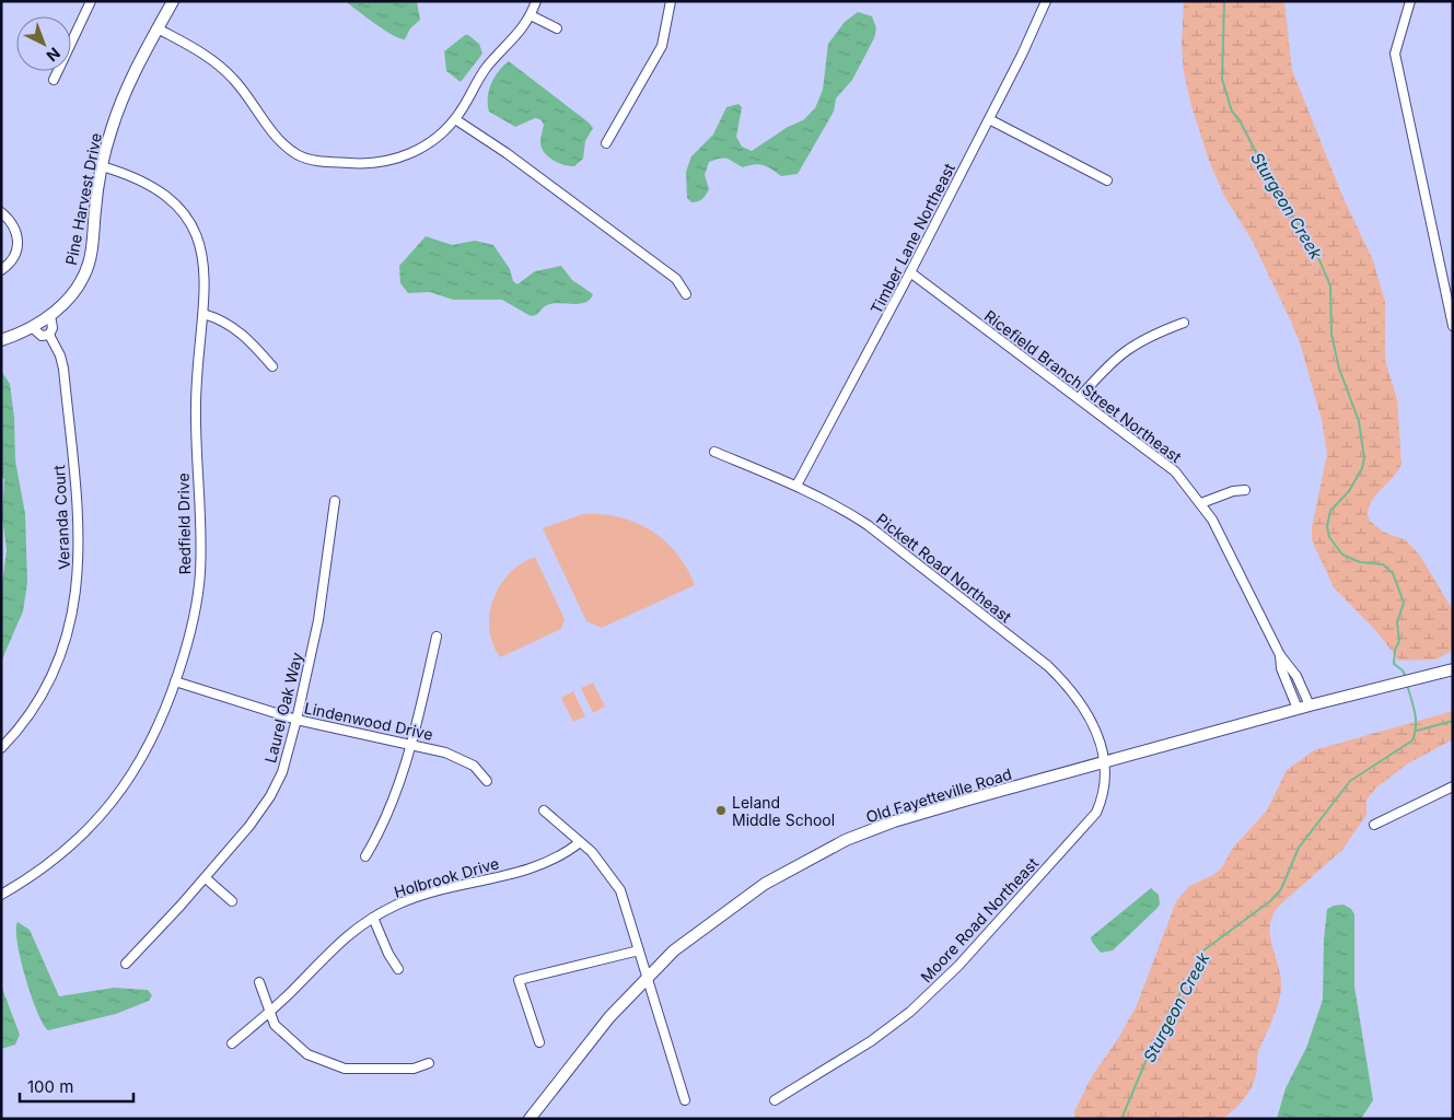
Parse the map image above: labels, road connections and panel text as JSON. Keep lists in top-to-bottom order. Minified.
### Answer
{"streets":{"street":["Pine Harvest Drive","Timber Lane Northeast","Ricefield Branch Street Northeast","Veranda Court","Redfield Drive","Pickett Road Northeast","Laurel Oak Way","Lindenwood Drive","Old Fayetteville Road","Holbrook Drive","Moore Road Northeast"]},"crossings":[["Pine Harvest Drive","Redfield Drive"],["Timber Lane Northeast","Ricefield Branch Street Northeast"],["Timber Lane Northeast","Pickett Road Northeast"],["Ricefield Branch Street Northeast","Old Fayetteville Road"],["Redfield Drive","Lindenwood Drive"],["Pickett Road Northeast","Old Fayetteville Road"],["Pickett Road Northeast","Moore Road Northeast"],["Laurel Oak Way","Lindenwood Drive"],["Old Fayetteville Road","Moore Road Northeast"]],"water":["Sturgeon Creek"],"places":["Leland Middle School"],"scale_bar":"100 m","north":"bottom right"}
